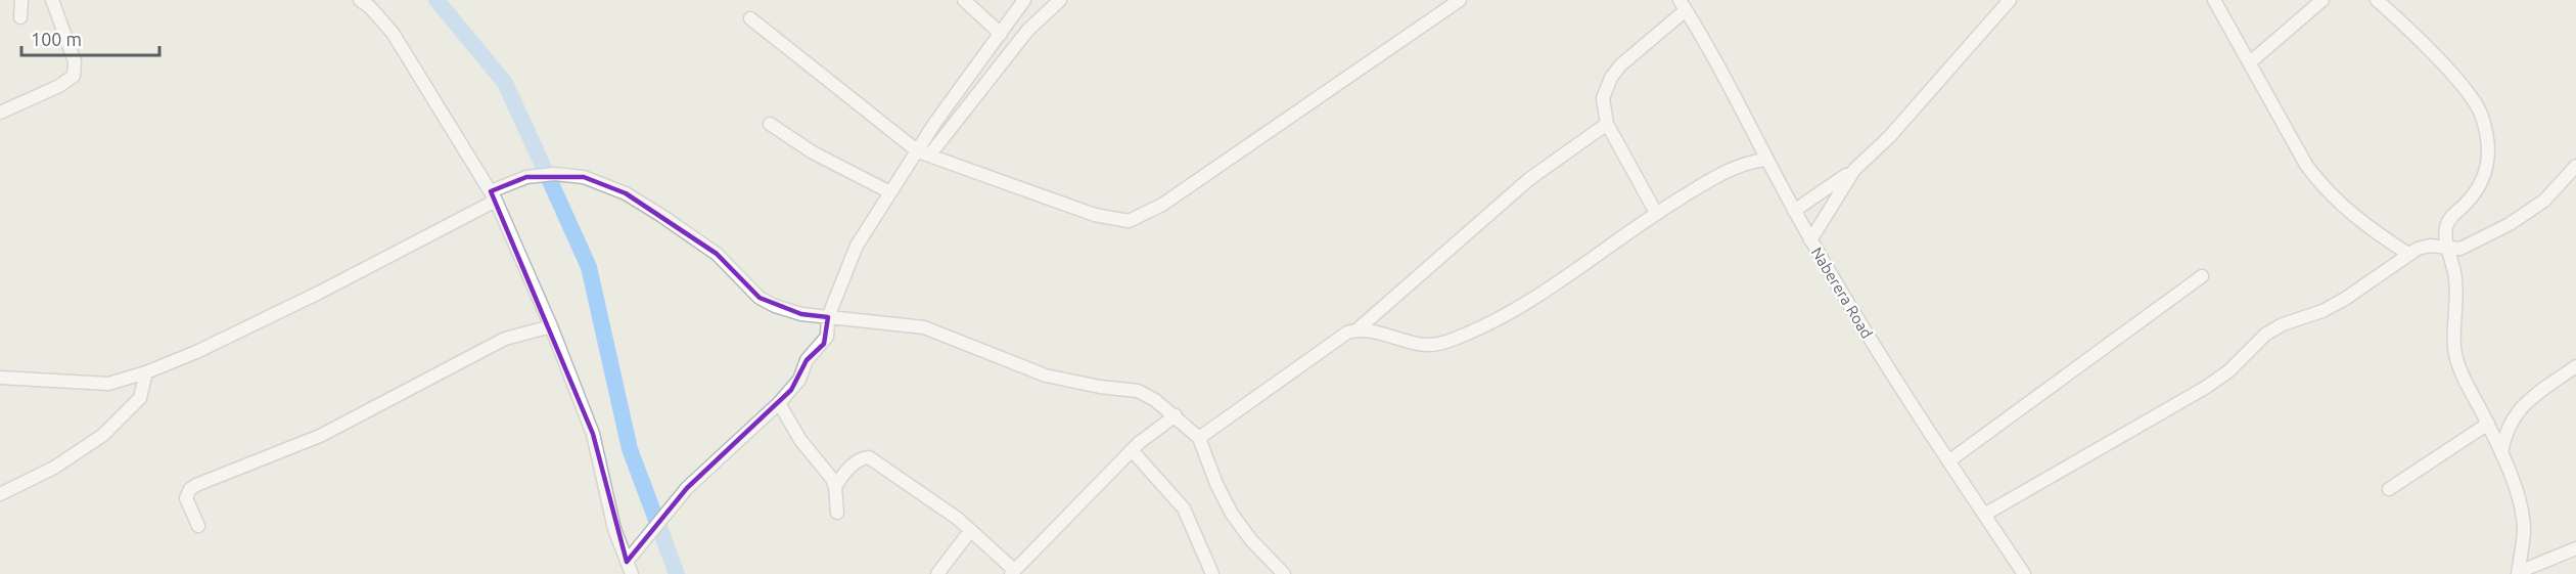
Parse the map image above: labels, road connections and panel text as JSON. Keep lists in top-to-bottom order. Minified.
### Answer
{"streets":{"street":["Naberera Road"]},"scale_bar":"100 m"}
